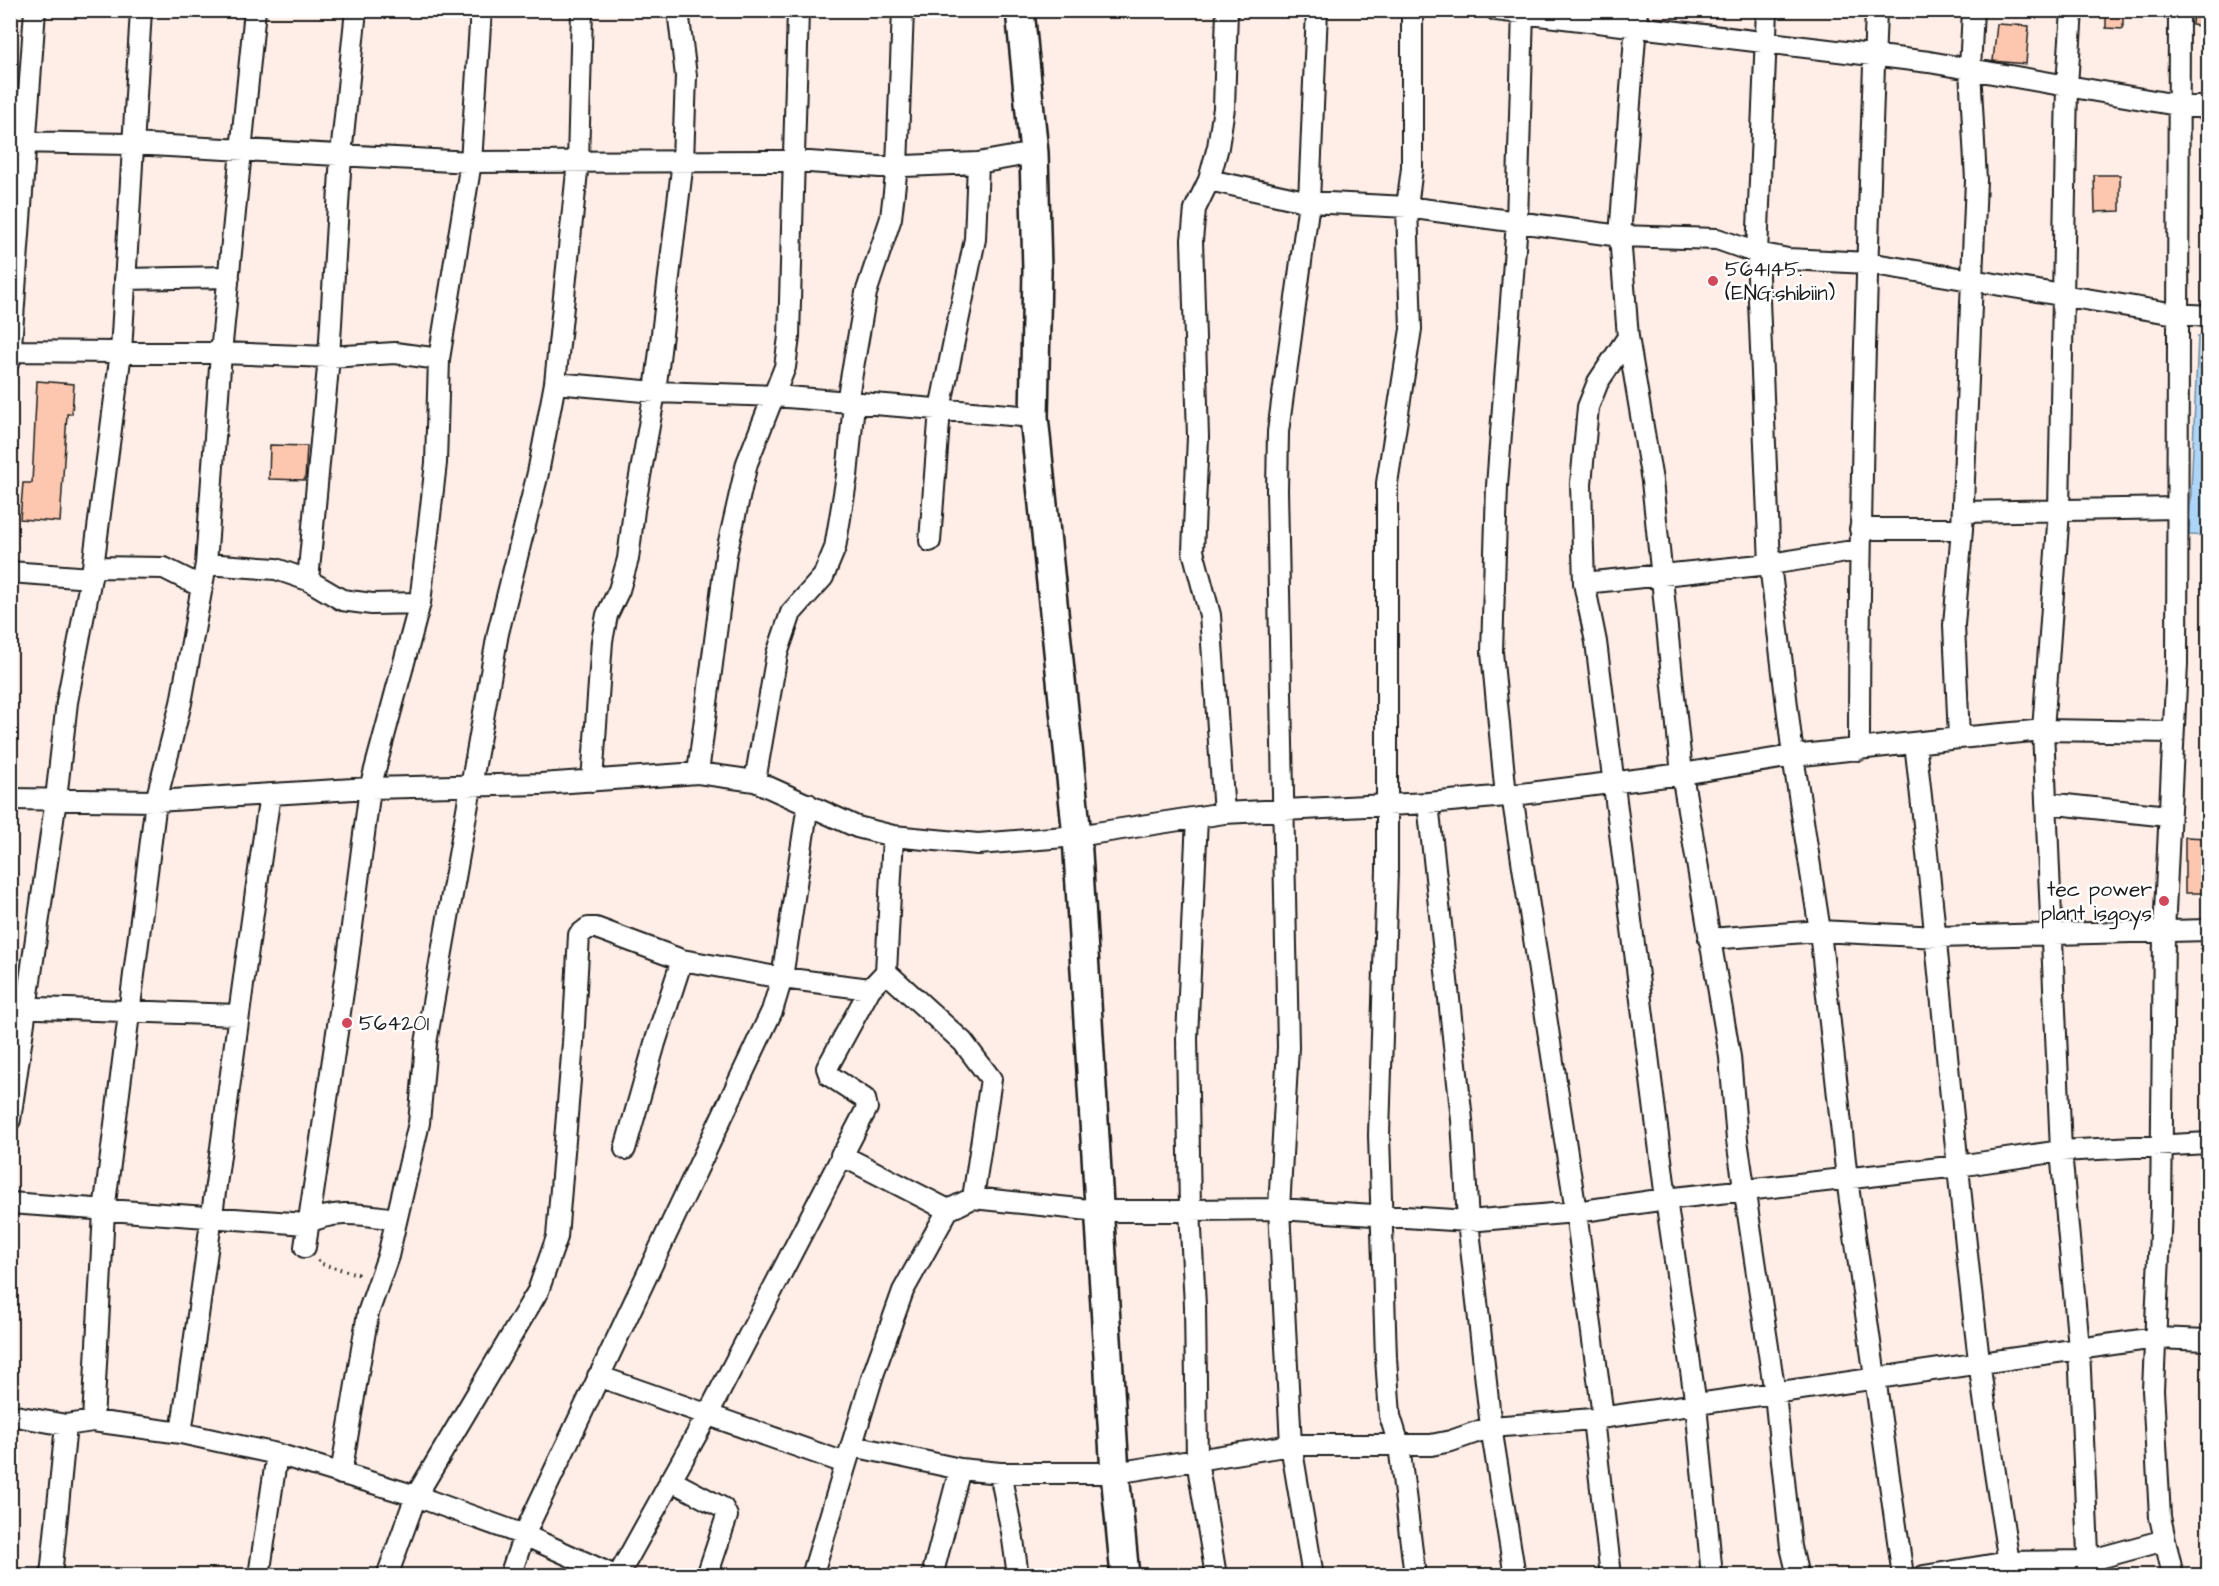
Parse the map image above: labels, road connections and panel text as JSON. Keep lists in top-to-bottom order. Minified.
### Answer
{"places":["564145. (ENG:shibiin)","tec power plant isgoys","564201"]}
